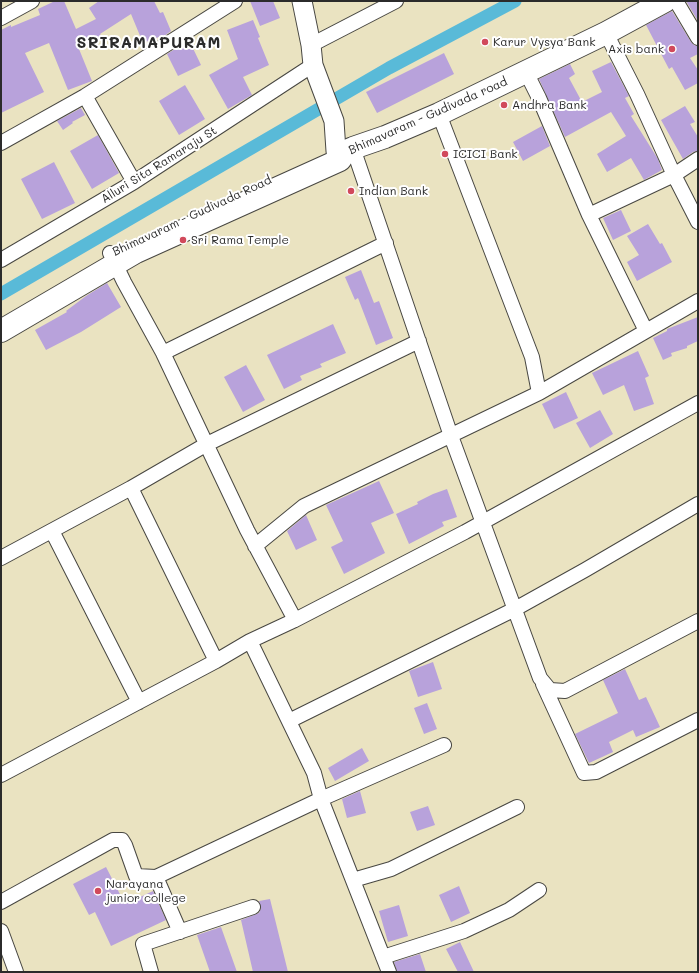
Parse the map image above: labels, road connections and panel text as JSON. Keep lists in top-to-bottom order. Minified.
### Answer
{"streets":{"main road":["Bhimavaram - Gudivada road","Bhimavaram - Gudivada Road"],"street":["Alluri Sita Ramaraju St"]},"crossings":[["Bhimavaram - Gudivada road","Bhimavaram - Gudivada Road"]],"districts":["SRIRAMAPURAM"],"places":["Karur Vysya Bank","Axis bank","Andhra Bank","ICICI Bank","Indian Bank","Sri Rama Temple","Narayana junior college"]}
